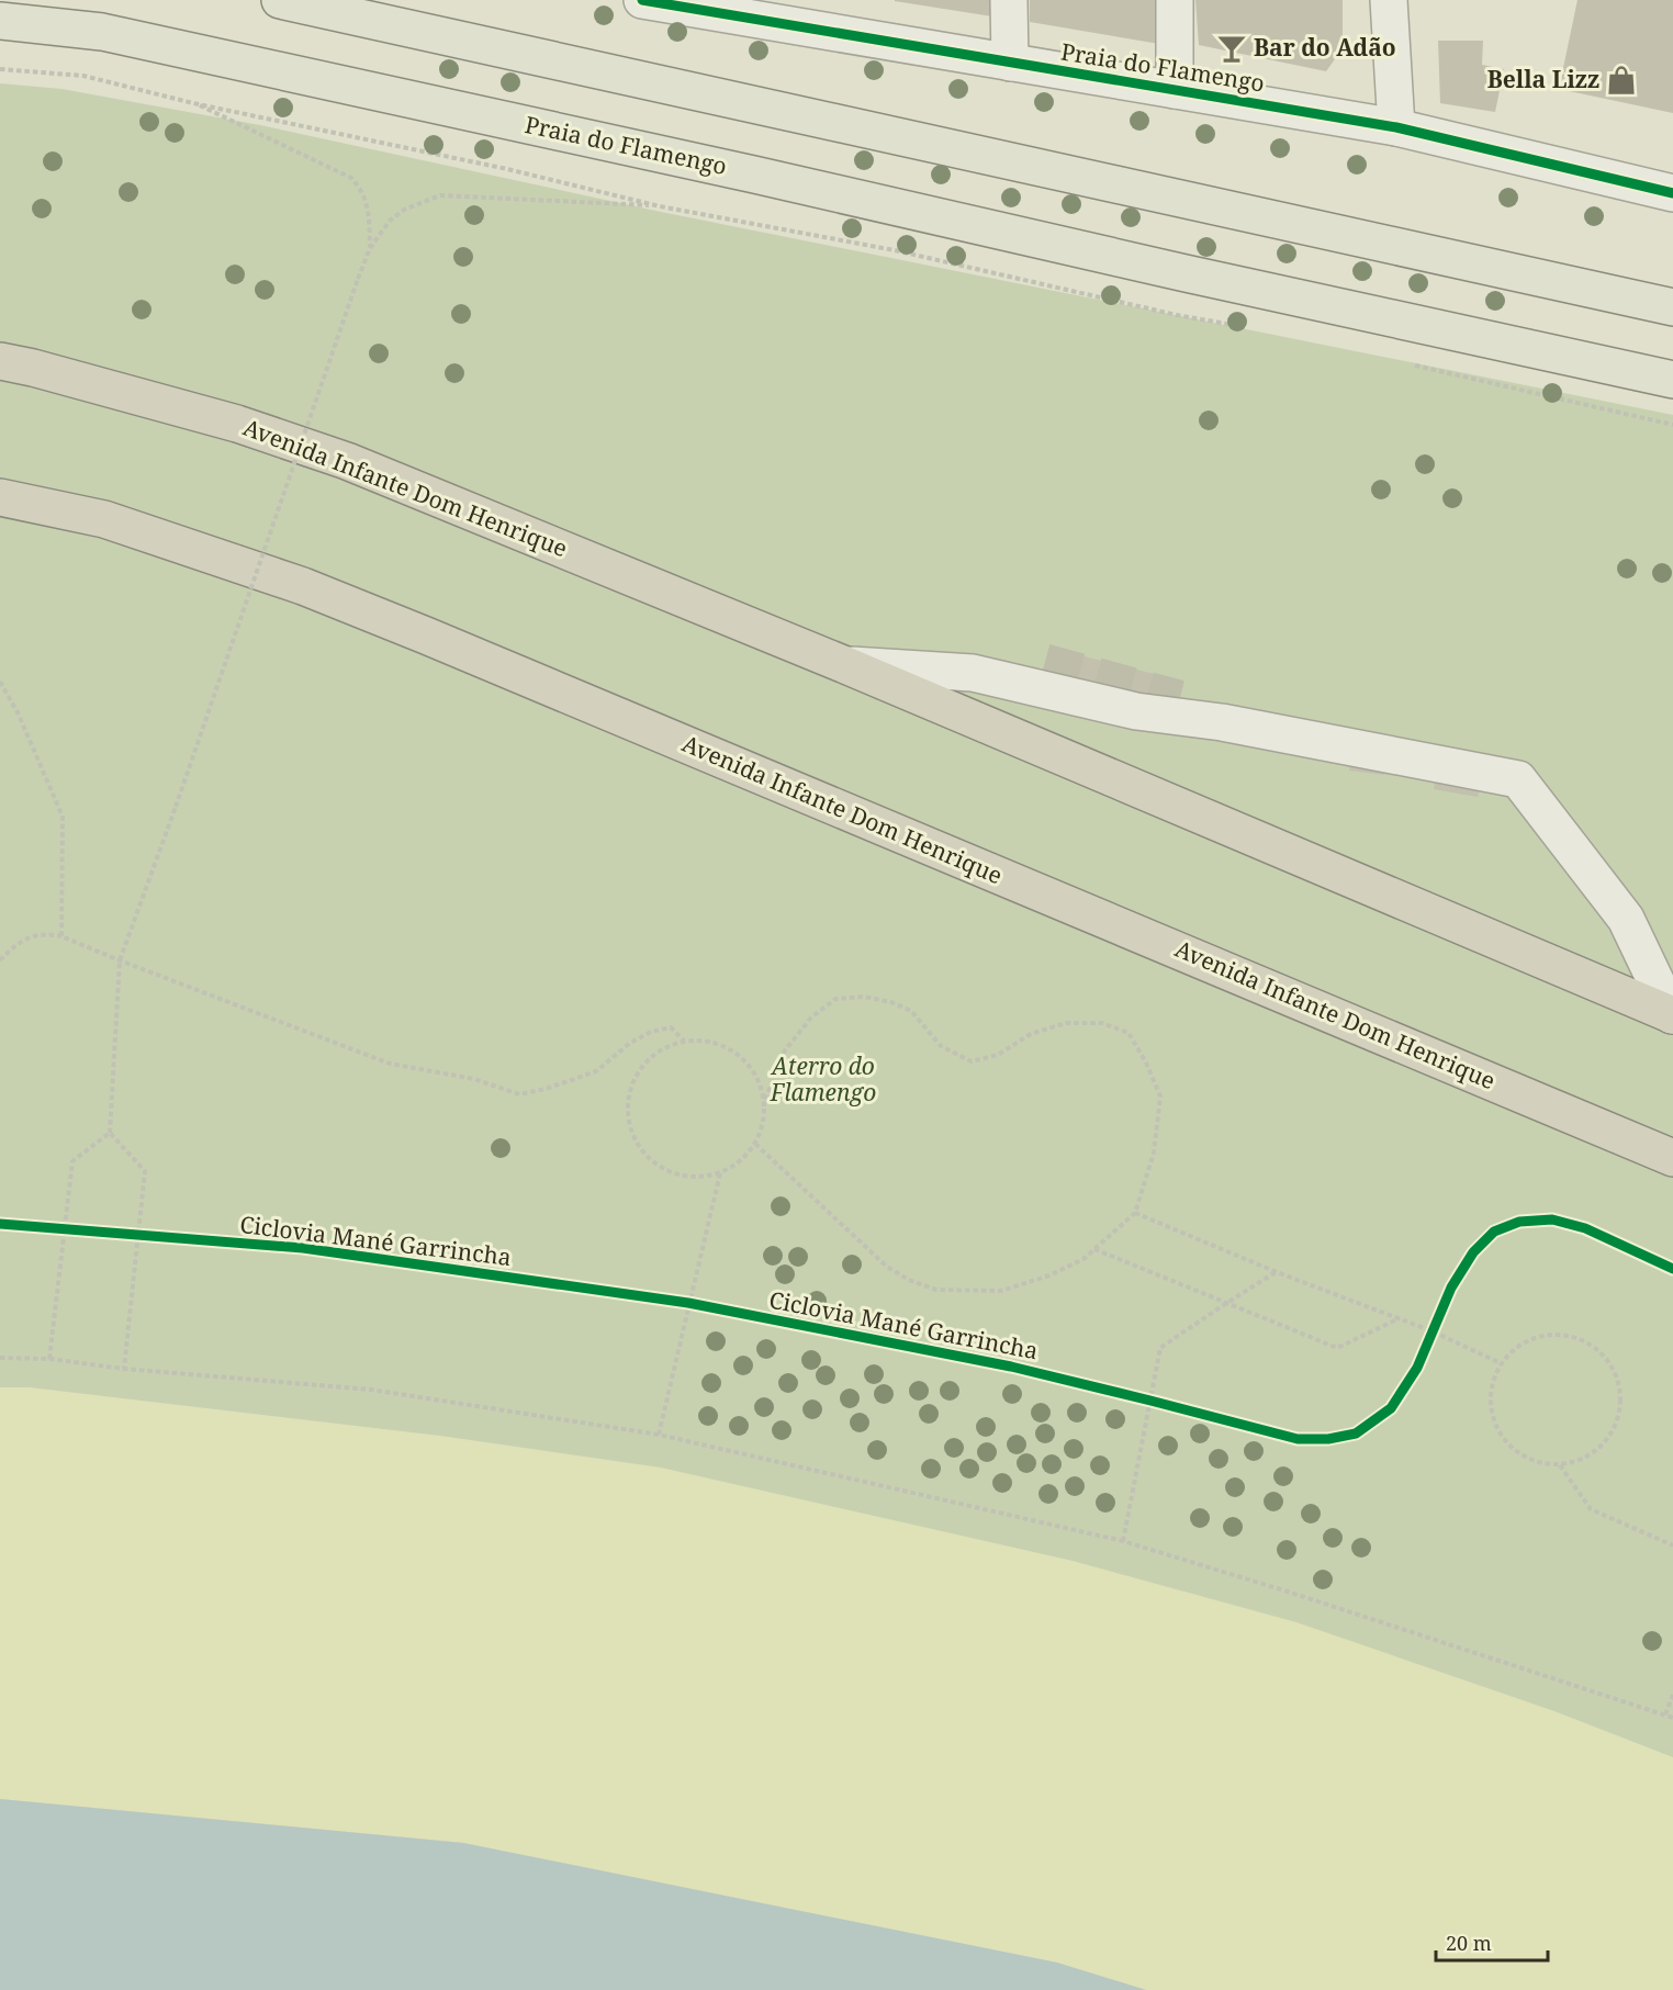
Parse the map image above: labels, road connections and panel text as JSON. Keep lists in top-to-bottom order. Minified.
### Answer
{"streets":{"highway":["Avenida Infante Dom Henrique"],"main road":["Praia do Flamengo"],"cycle path":["Ciclovia Mané Garrincha"]},"parks":["Aterro do Flamengo"],"places":{"bar":["Bar do Adão"],"shop":["Bella Lizz"]},"scale_bar":"20 m"}
